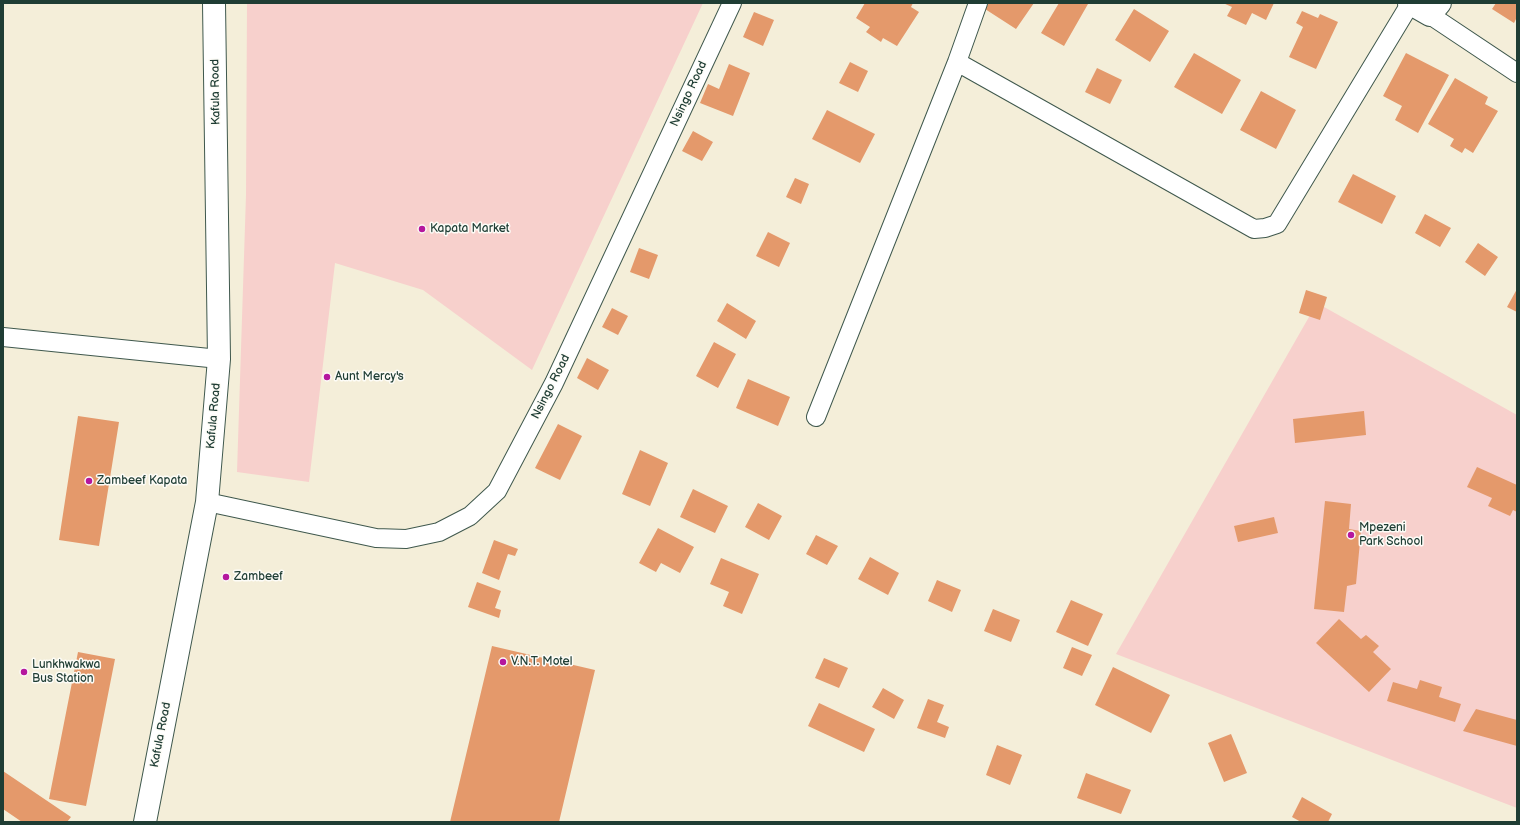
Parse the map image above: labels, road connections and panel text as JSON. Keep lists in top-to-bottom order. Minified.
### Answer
{"streets":{"street":["Kafula Road","Nsingo Road"]},"crossings":[["Kafula Road","Nsingo Road"]],"places":["Kapata Market","Aunt Mercy's","Zambeef Kapata","Mpezeni Park School","Zambeef","V.N.T. Motel","Lunkhwakwa Bus Station"]}
